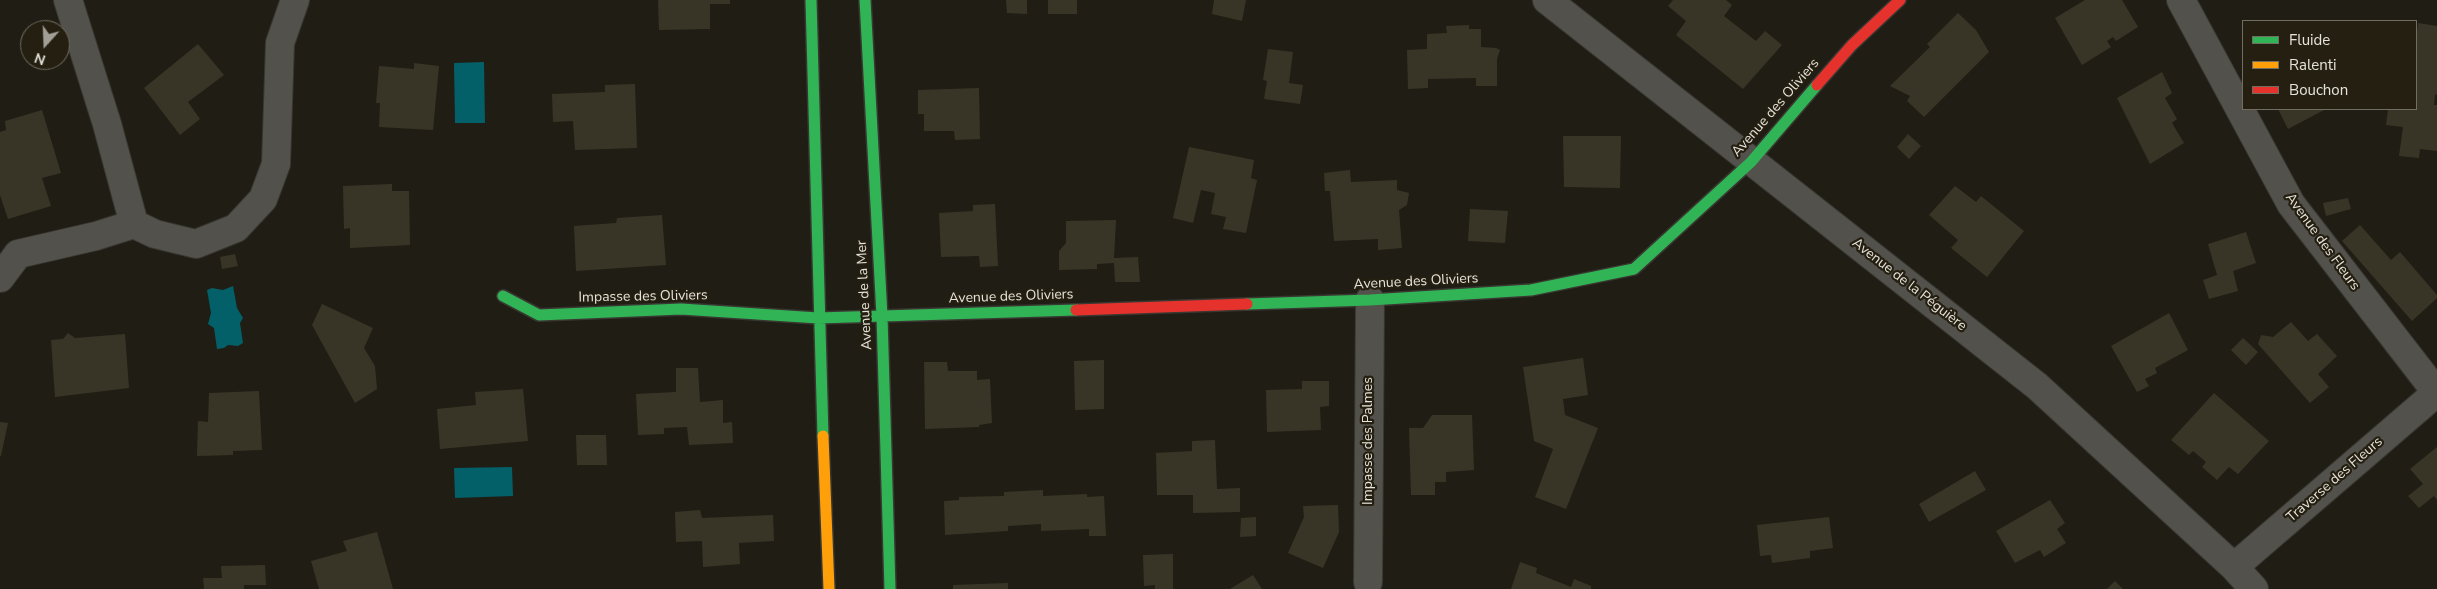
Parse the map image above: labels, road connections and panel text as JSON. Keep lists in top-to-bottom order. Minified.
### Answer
{"streets":{"street":["Avenue des Oliviers","Avenue des Fleurs","Avenue de la Péguière","Avenue de la Mer","Impasse des Oliviers","Impasse des Palmes","Traverse des Fleurs"]},"crossings":[["Avenue des Oliviers","Avenue de la Péguière"],["Avenue des Oliviers","Avenue de la Mer"],["Avenue des Oliviers","Impasse des Oliviers"],["Avenue des Oliviers","Impasse des Palmes"],["Avenue des Fleurs","Traverse des Fleurs"],["Avenue de la Péguière","Traverse des Fleurs"]],"legend":["Fluide","Ralenti","Bouchon"],"north":"bottom"}
